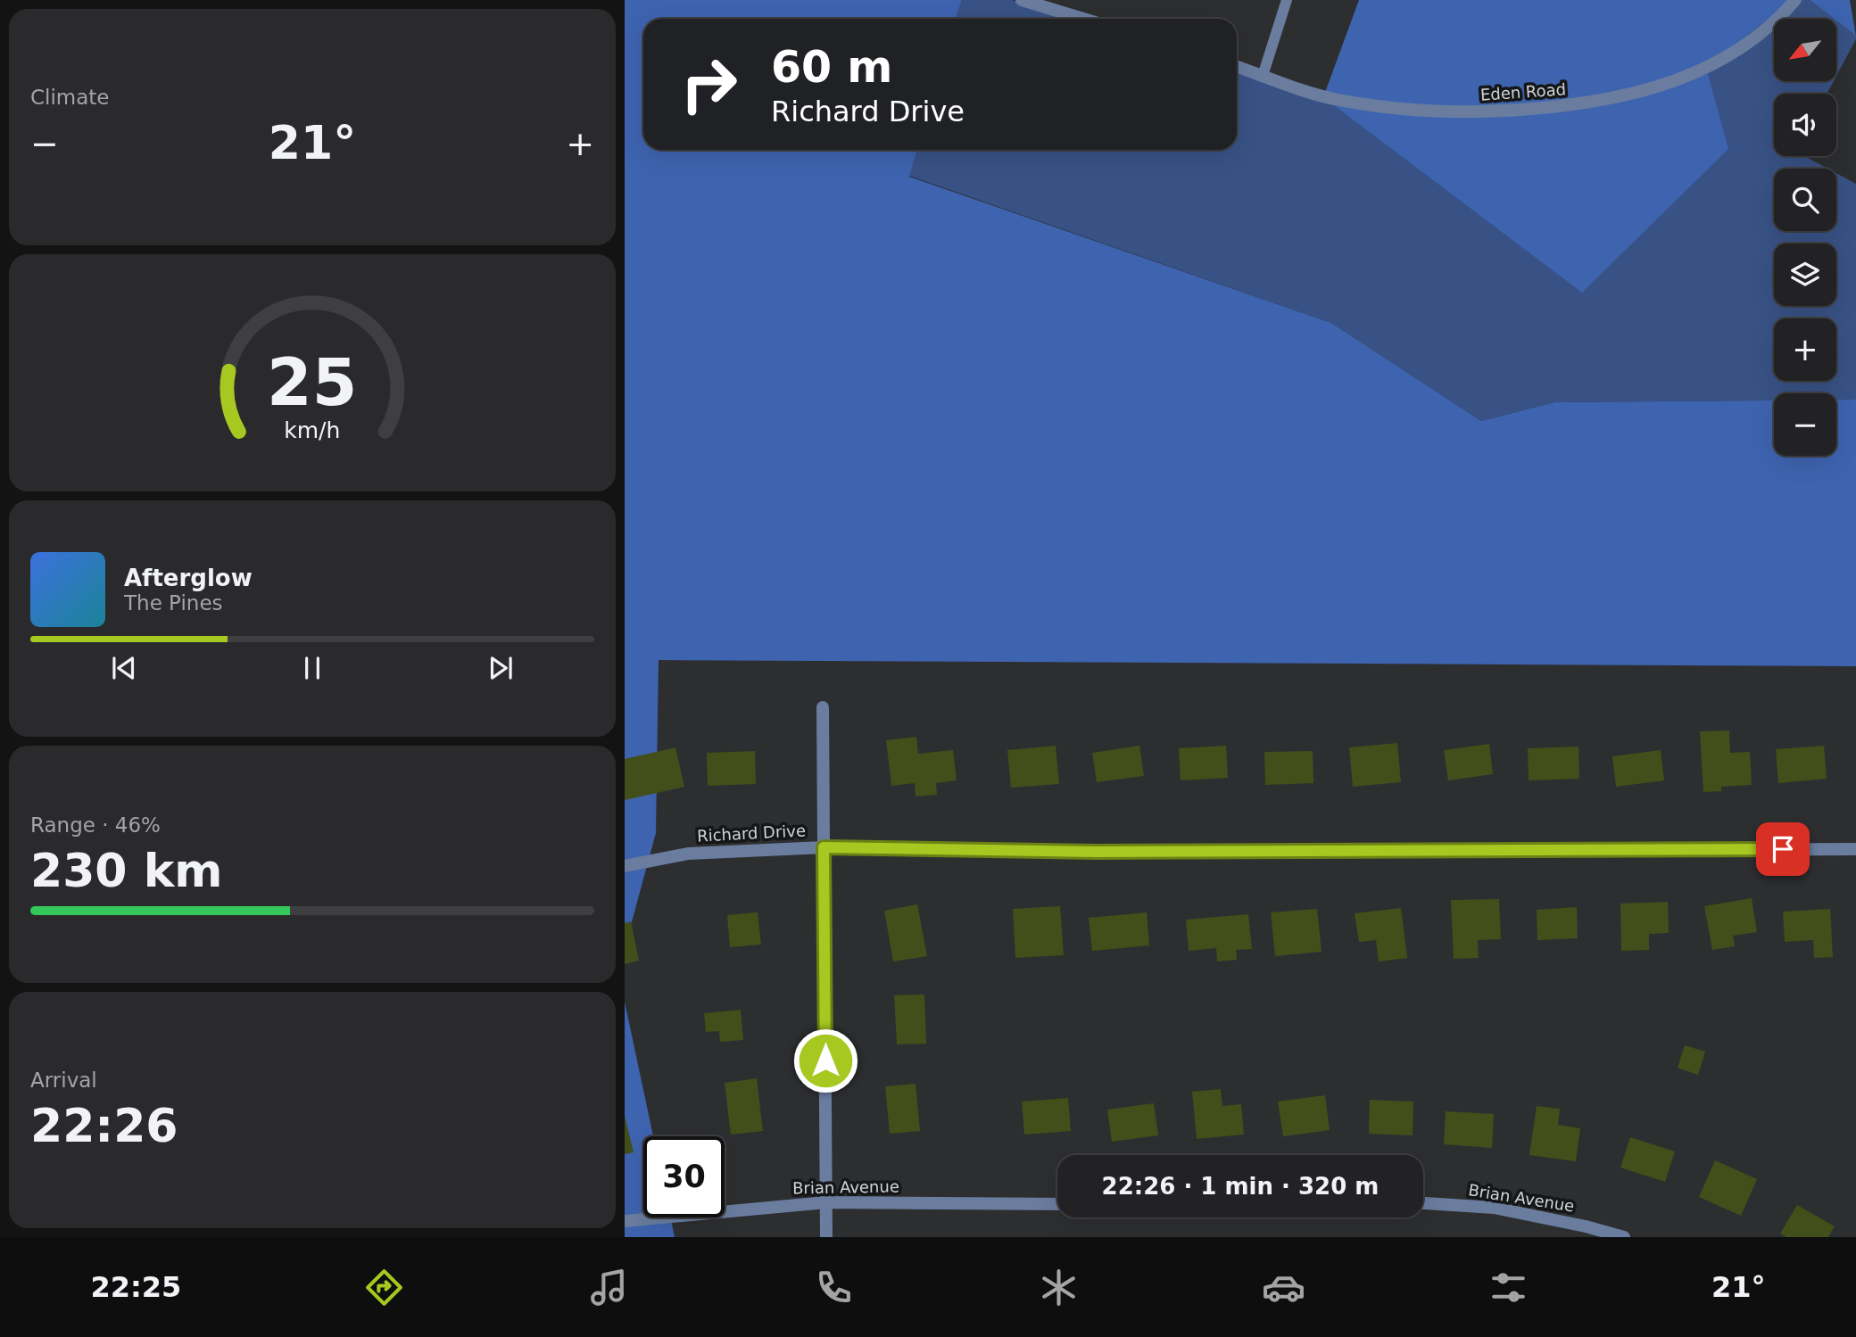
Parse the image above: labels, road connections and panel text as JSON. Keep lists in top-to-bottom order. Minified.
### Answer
{"streets":{"street":["Eden Road","Richard Drive","Brian Avenue"]},"north":"bottom left","page":{"tile":["Climate",["Range · 46%","230 km"],["Arrival","22:26"]],"map_buttons":["+","−"],"turn":["60 m","Richard Drive"],"heat":["−","21°","+"],"song":["Afterglow","The Pines"],"limit":"30","trip":"22:26 · 1 min · 320 m","tabs":["22:25","21°"],"gauge":["25","km/h"]}}
